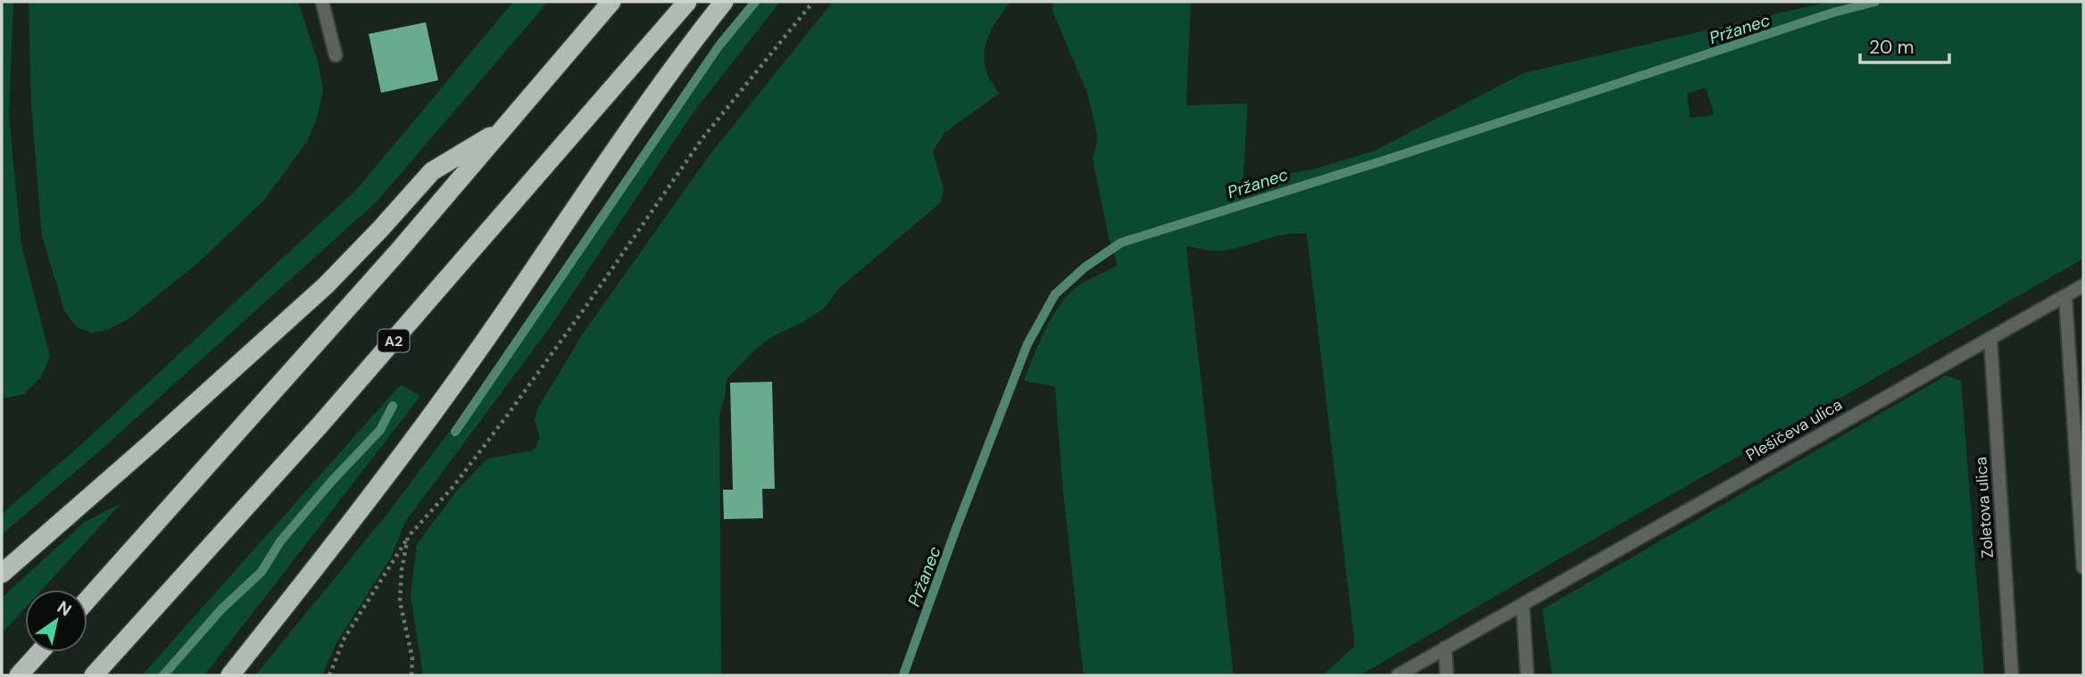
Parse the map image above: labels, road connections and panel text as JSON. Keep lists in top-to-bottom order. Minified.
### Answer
{"streets":{"highway":["A2"],"street":["Plešičeva ulica","Zoletova ulica"]},"crossings":[["Plešičeva ulica","Zoletova ulica"]],"water":["Pržanec"],"scale_bar":"20 m","north":"top right"}
